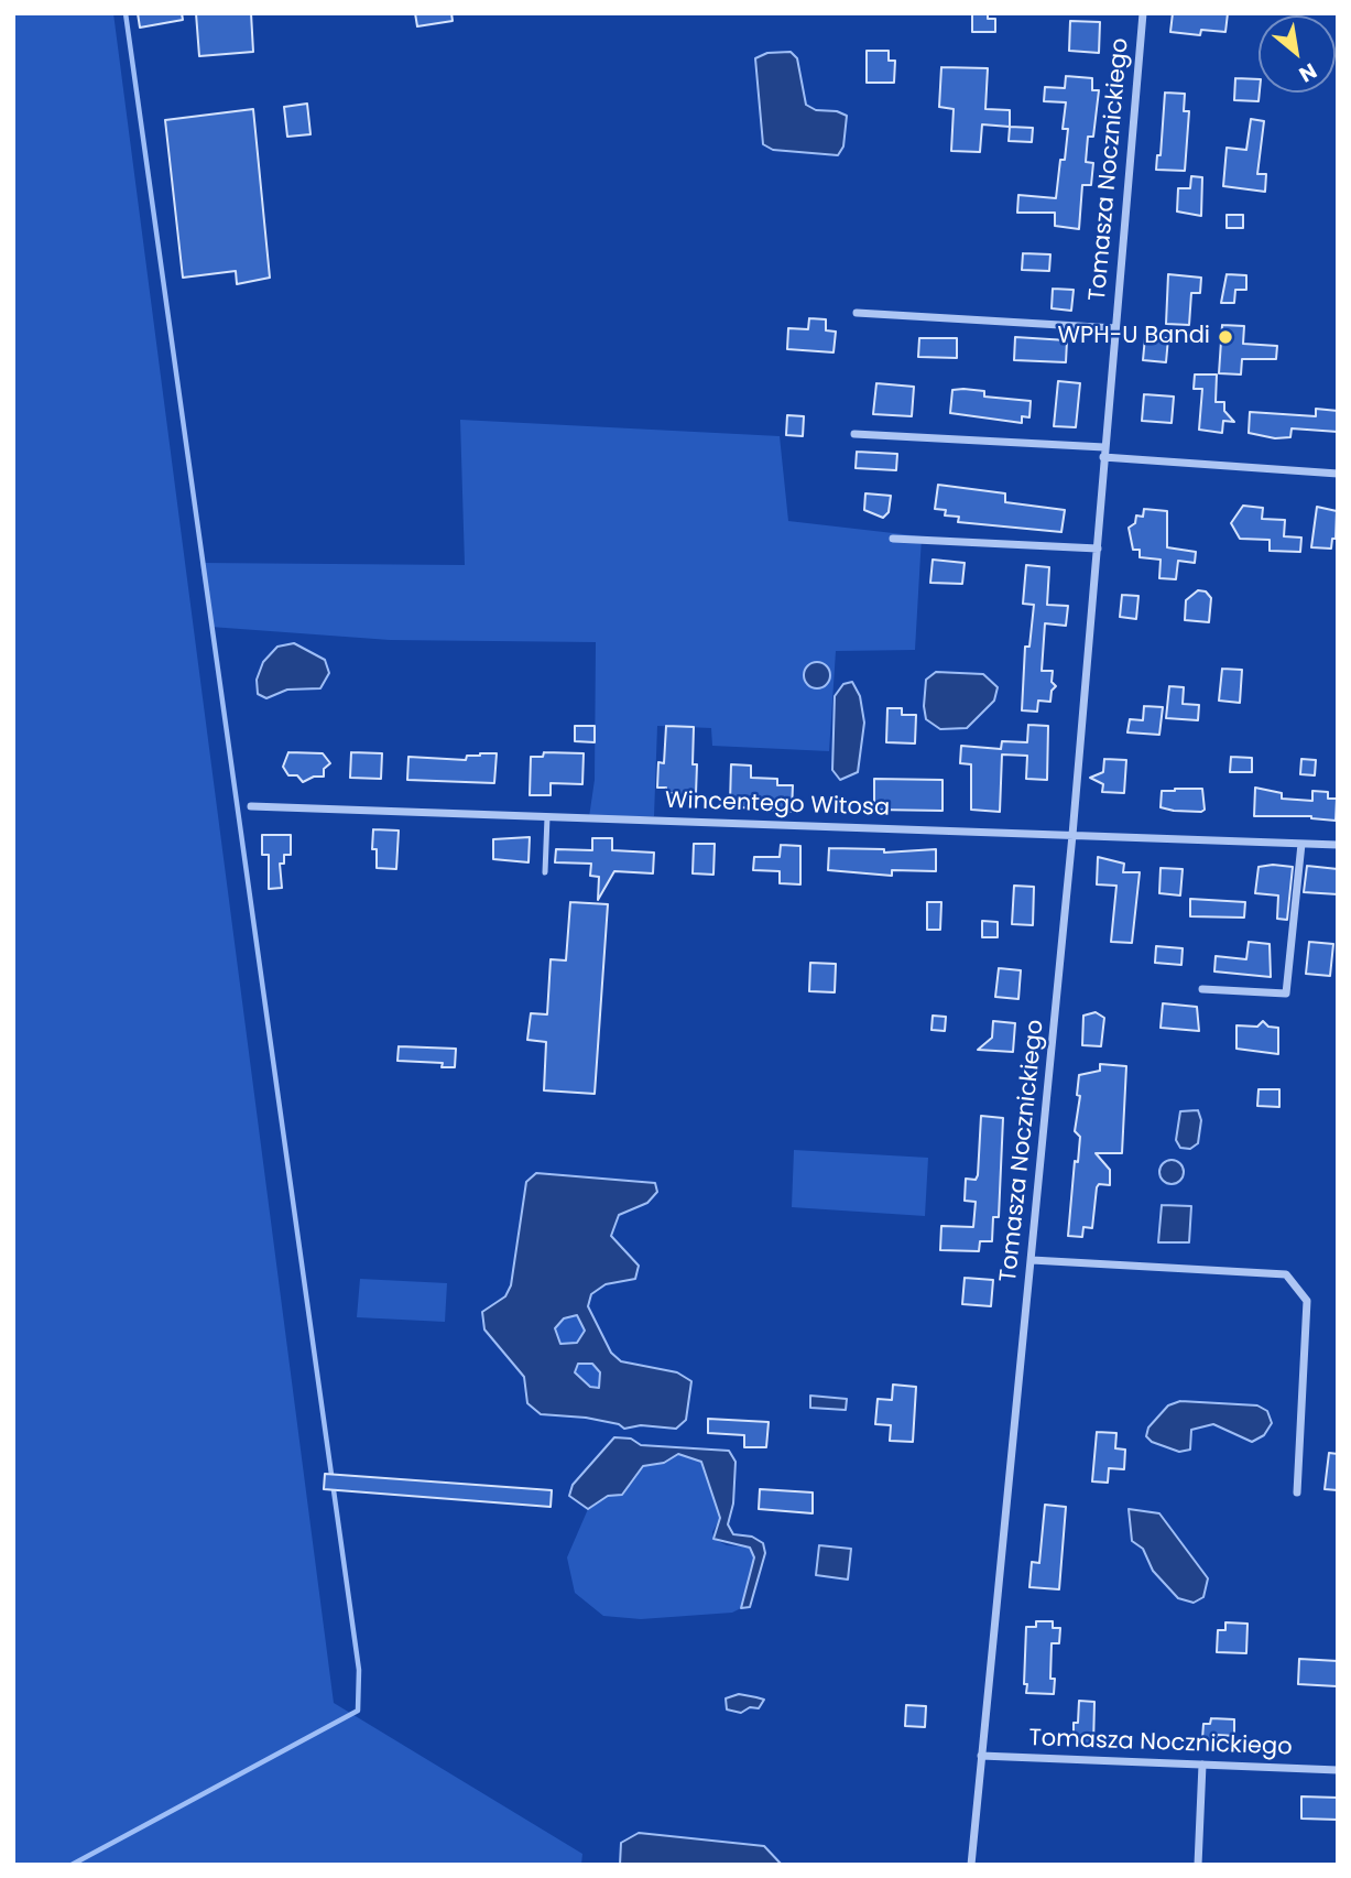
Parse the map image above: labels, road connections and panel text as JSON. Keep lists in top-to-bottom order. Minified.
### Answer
{"streets":{"street":["Tomasza Nocznickiego","Wincentego Witosa"]},"crossings":[["Tomasza Nocznickiego","Wincentego Witosa"]],"places":["WPH-U Bandi"],"north":"bottom right"}
